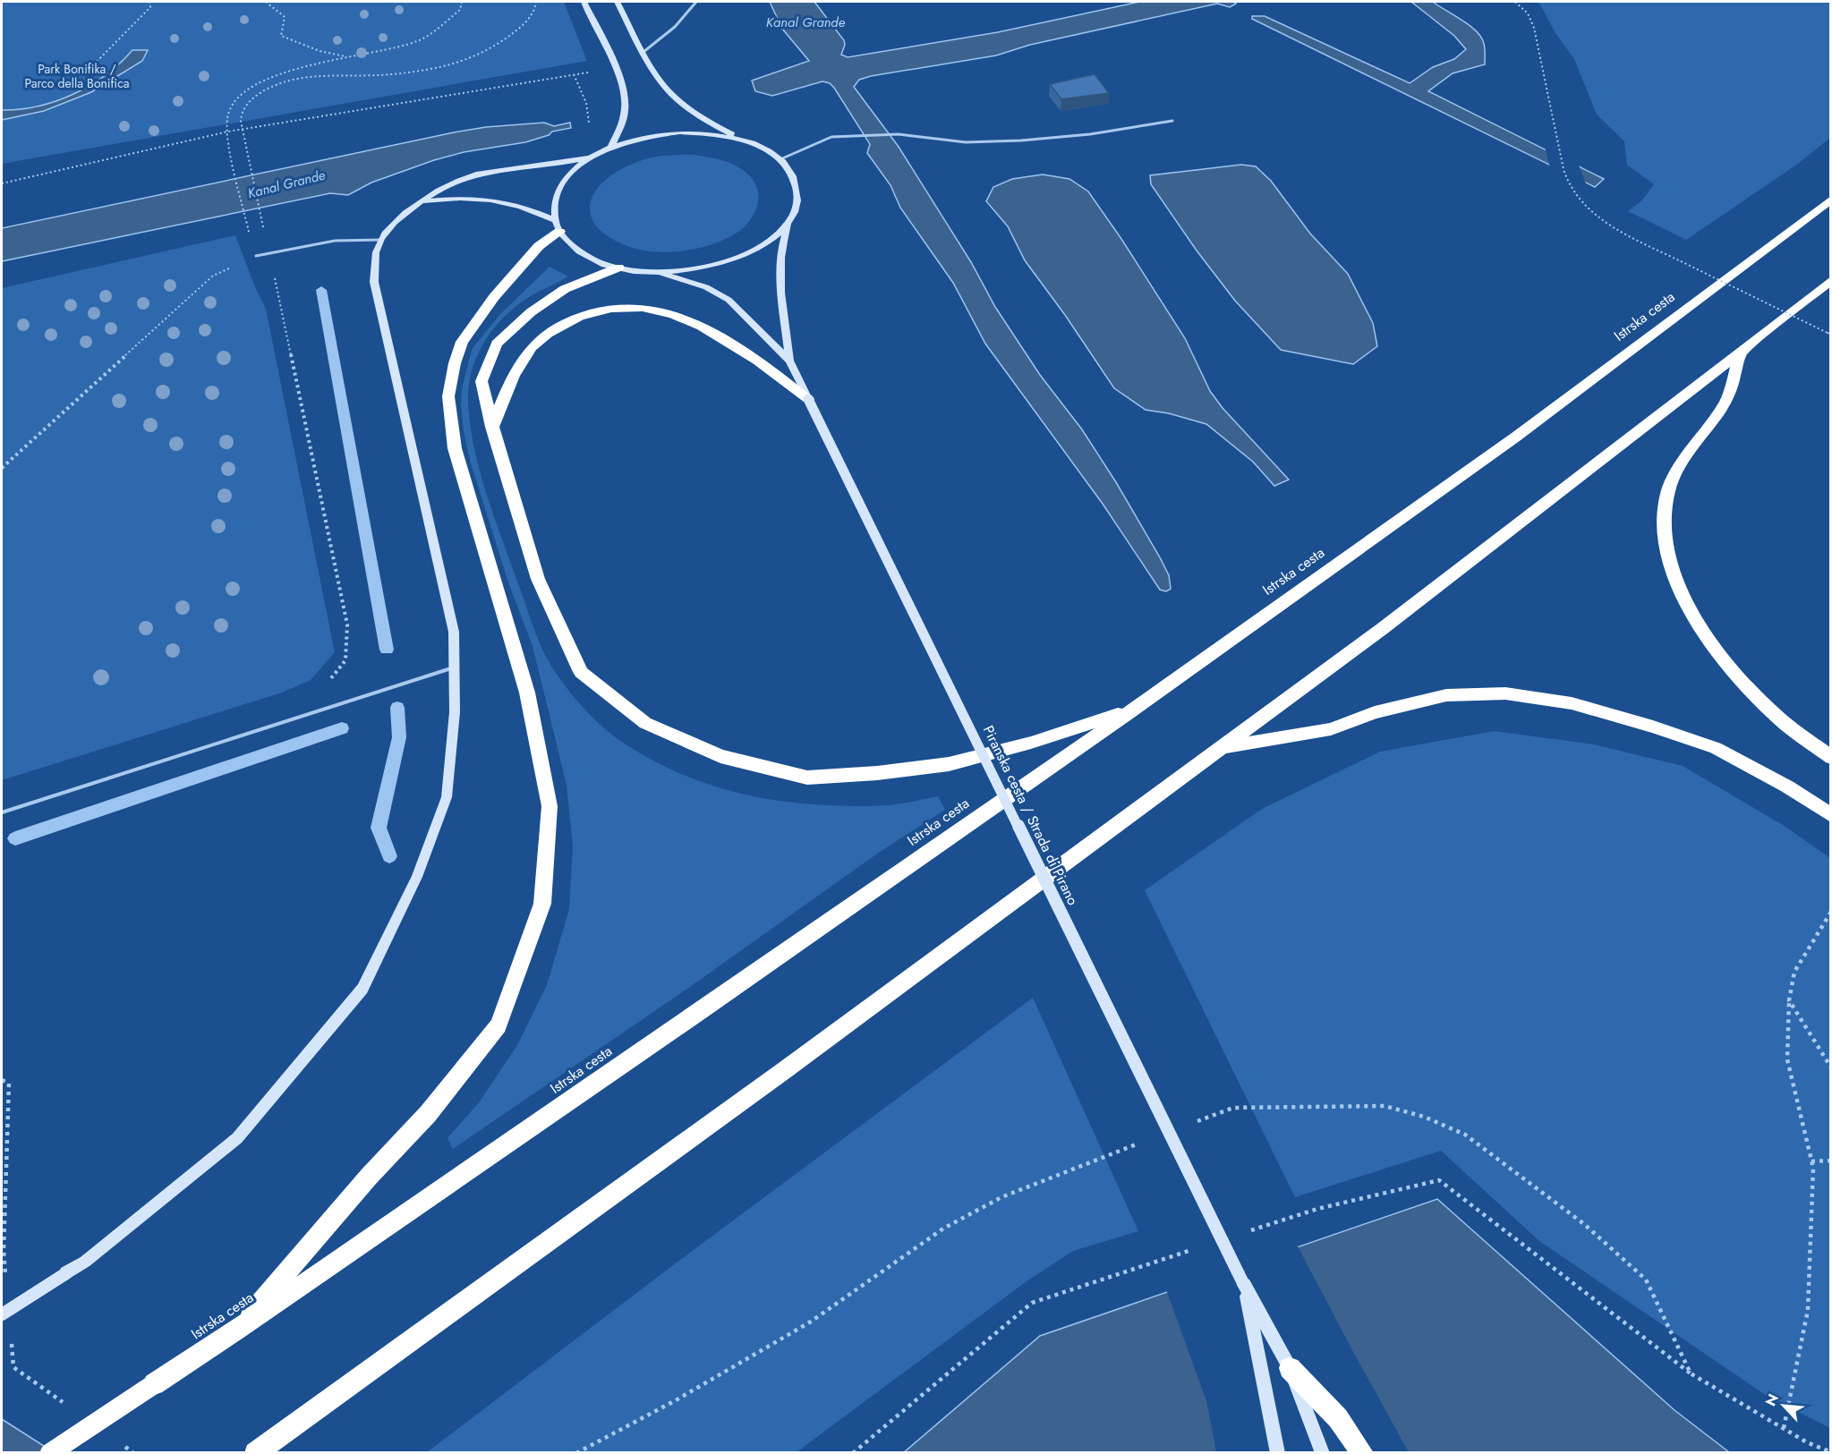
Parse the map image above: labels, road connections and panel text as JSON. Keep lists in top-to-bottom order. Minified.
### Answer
{"streets":{"highway":["Istrska cesta"],"main road":["Piranska cesta / Strada di Pirano"]},"water":["Kanal Grande"],"parks":["Park Bonifika / Parco della Bonifica"],"north":"top left"}
